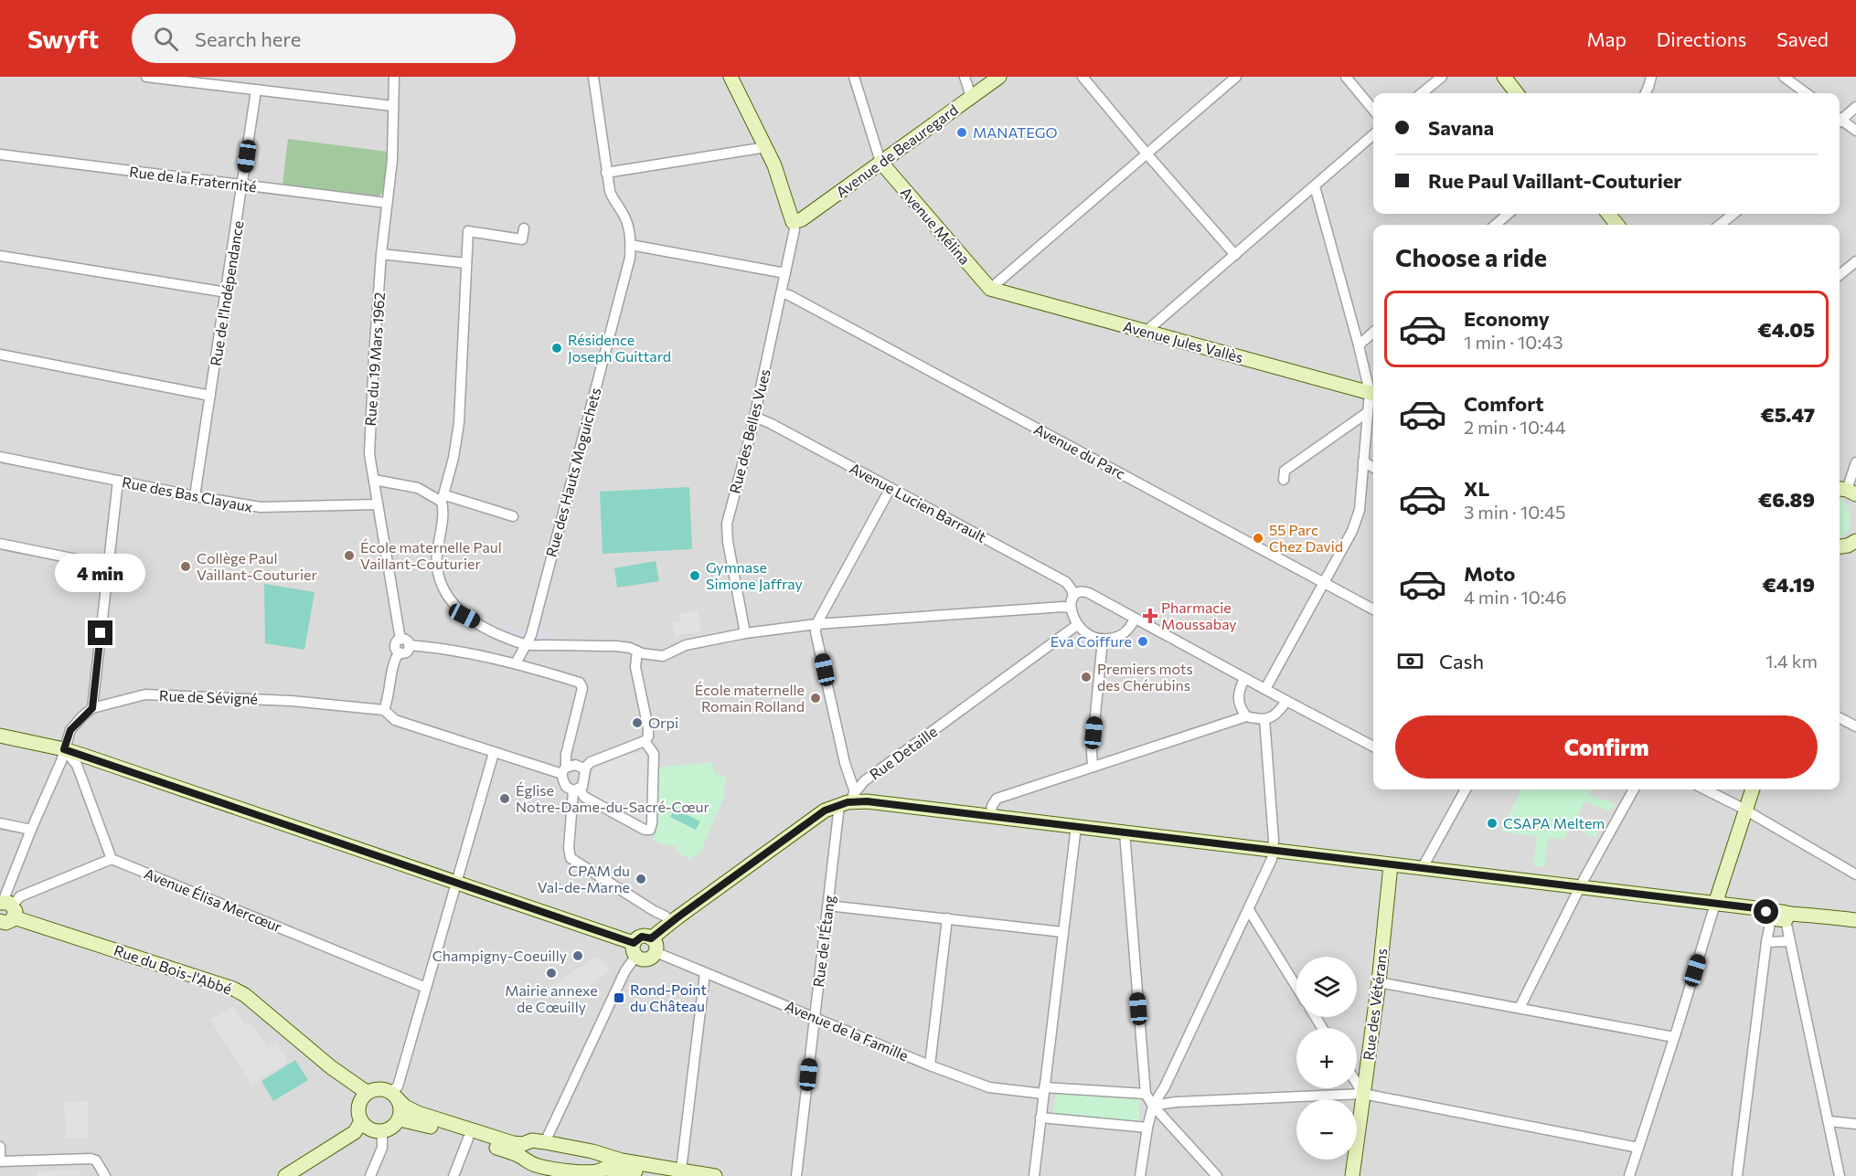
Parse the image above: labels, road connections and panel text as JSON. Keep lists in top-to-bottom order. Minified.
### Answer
{"streets":{"street":["Avenue de Beauregard","Rue de la Fraternité","Avenue Mélina","Rue de l'Indépendance","Avenue Jules Vallès","Rue du 19 Mars 1962","Rue des Belles Vues","Avenue du Parc","Rue des Hauts Moguichets","Rue des Bas Clayaux","Avenue Lucien Barrault","Rue de Sévigné","Rue Detaille","Avenue Élisa Mercœur","Rue de l'Étang","Rue du Bois-l'Abbé","Rue des Vétérans","Avenue de la Famille"]},"crossings":[["Avenue de Beauregard","Avenue Mélina"],["Avenue de Beauregard","Rue des Belles Vues"],["Rue de la Fraternité","Rue de l'Indépendance"],["Rue de la Fraternité","Rue du 19 Mars 1962"],["Avenue Mélina","Avenue Jules Vallès"],["Rue de l'Indépendance","Rue des Bas Clayaux"],["Rue du 19 Mars 1962","Rue des Bas Clayaux"],["Rue des Belles Vues","Avenue du Parc"],["Rue des Belles Vues","Avenue Lucien Barrault"],["Rue Detaille","Rue de l'Étang"],["Rue Detaille","Avenue de la Famille"],["Rue de l'Étang","Avenue de la Famille"]],"places":{"other":["MANATEGO","Résidence Joseph Guittard","55 Parc Chez David","École maternelle Paul Vaillant-Couturier","Collège Paul Vaillant-Couturier","Gymnase Simone Jaffray","Eva Coiffure","Premiers mots des Chérubins","École maternelle Romain Rolland","Orpi","Église Notre-Dame-du-Sacré-Cœur","CSAPA Meltem","CPAM du Val-de-Marne","Champigny-Coeuilly","Mairie annexe de Cœuilly"],"health":["Pharmacie Moussabay"],"transit":["Rond-Point du Château"]},"page":{"header":"Swyft","search":"Search here","nav":["Map","Directions","Saved"],"banner":["Savana","Rue Paul Vaillant-Couturier"],"heading":"Choose a ride","list":[{"name":"Economy","note":"1 min · 10:43","value":"€4.05"},{"name":"Comfort","note":"2 min · 10:44","value":"€5.47"},{"name":"XL","note":"3 min · 10:45","value":"€6.89"},{"name":"Moto","note":"4 min · 10:46","value":"€4.19"}],"bubble":"4 min","pay":["Cash","1.4 km"],"buttons":"Confirm","map_buttons":["+","−"]}}
